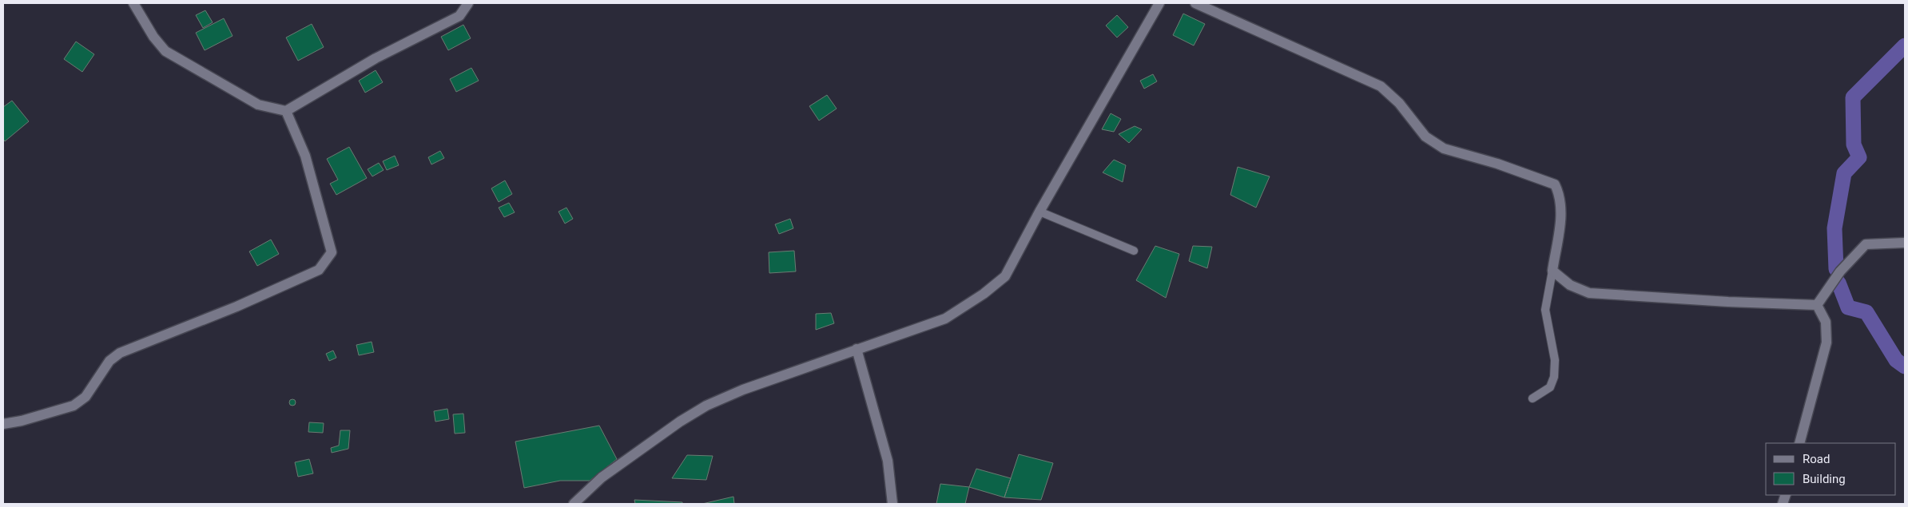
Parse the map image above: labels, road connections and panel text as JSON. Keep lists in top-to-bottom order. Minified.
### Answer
{"legend":["Road","Building"]}
